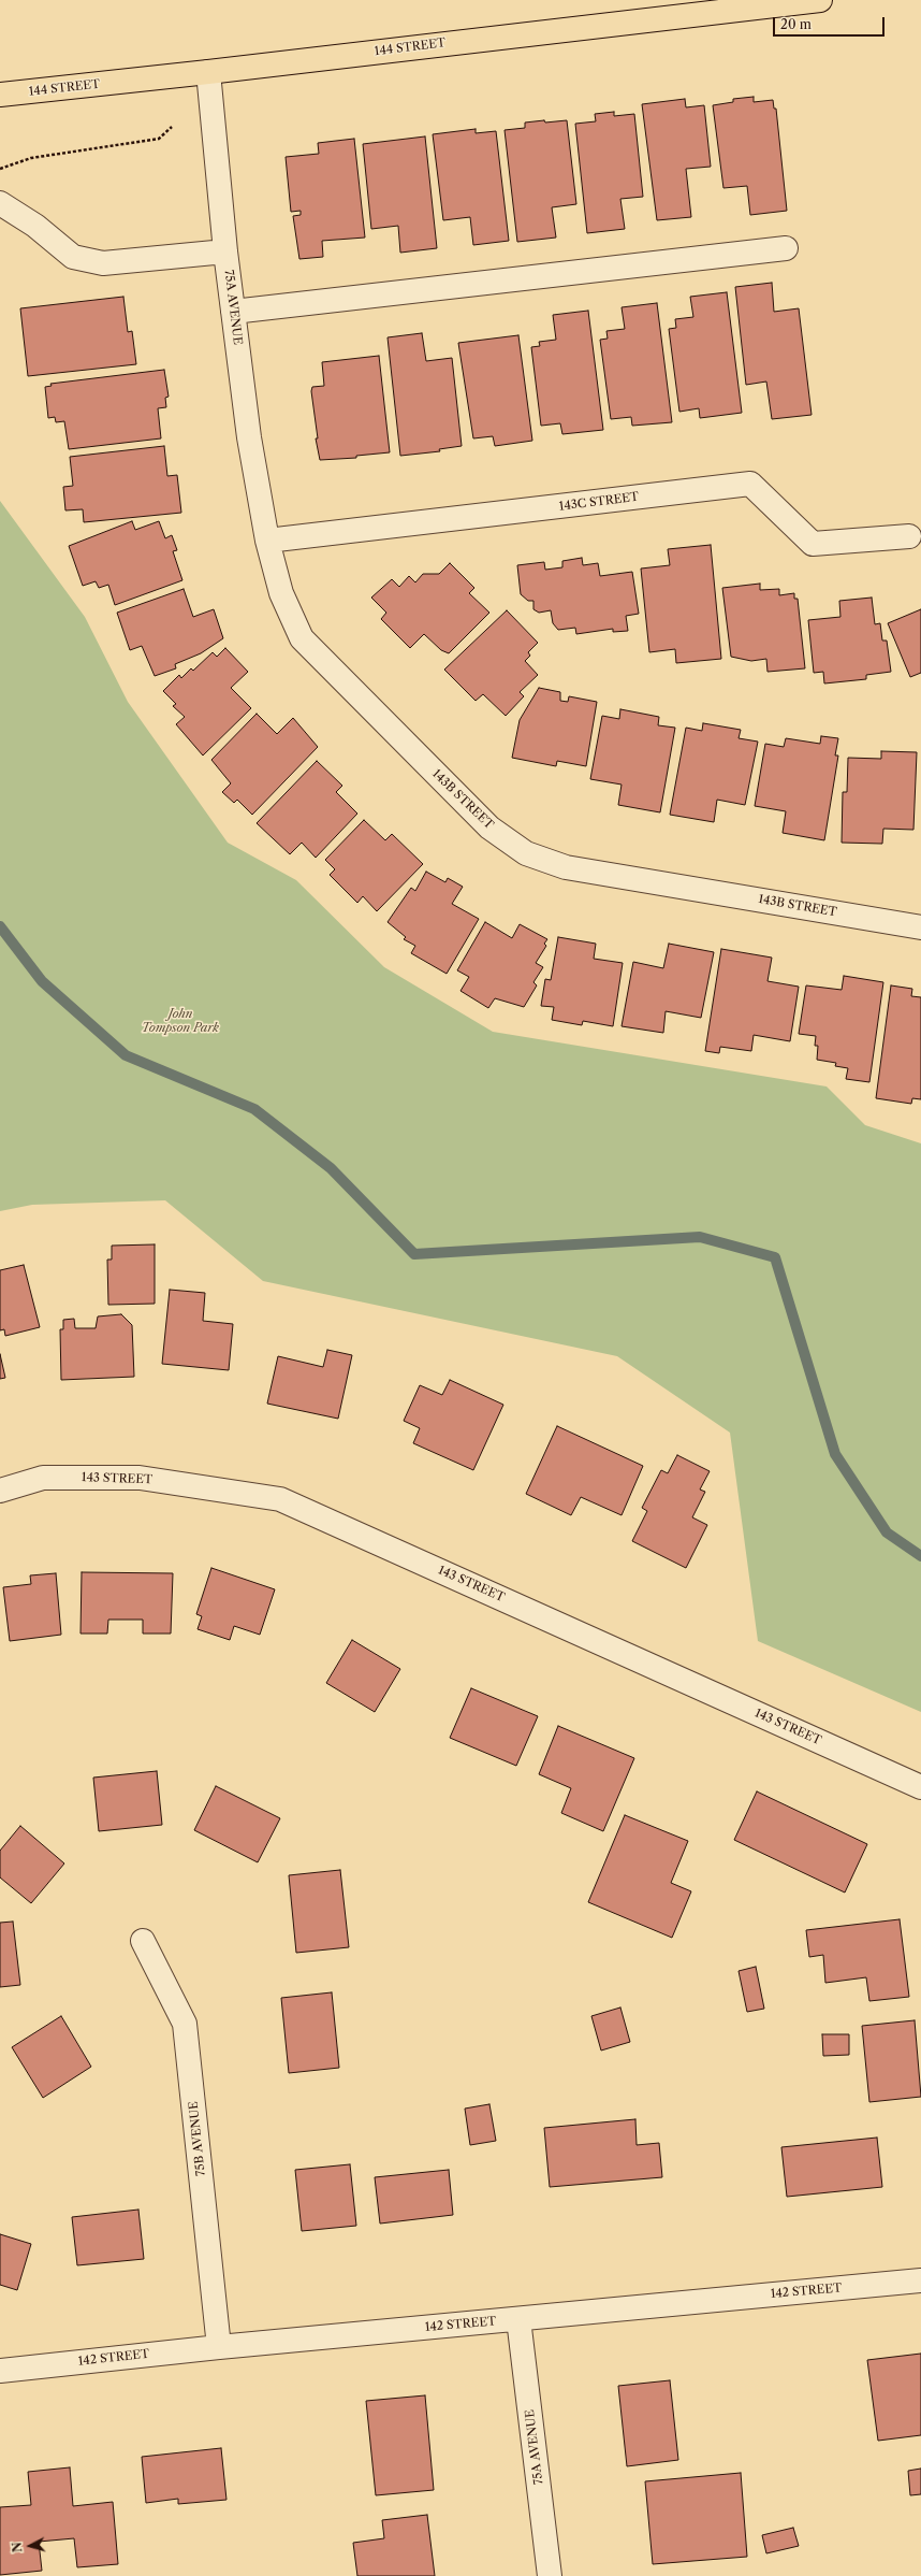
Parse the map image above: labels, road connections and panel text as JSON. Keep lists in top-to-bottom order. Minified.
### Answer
{"streets":{"main road":["144 STREET"],"street":["75A AVENUE","143C STREET","143B STREET","143 STREET","75B AVENUE","142 STREET"]},"crossings":[["144 STREET","75A AVENUE"],["75A AVENUE","143C STREET"],["75A AVENUE","143B STREET"],["75A AVENUE","142 STREET"],["143C STREET","143B STREET"],["75B AVENUE","142 STREET"]],"parks":["John Tompson Park"],"scale_bar":"20 m","north":"left"}
